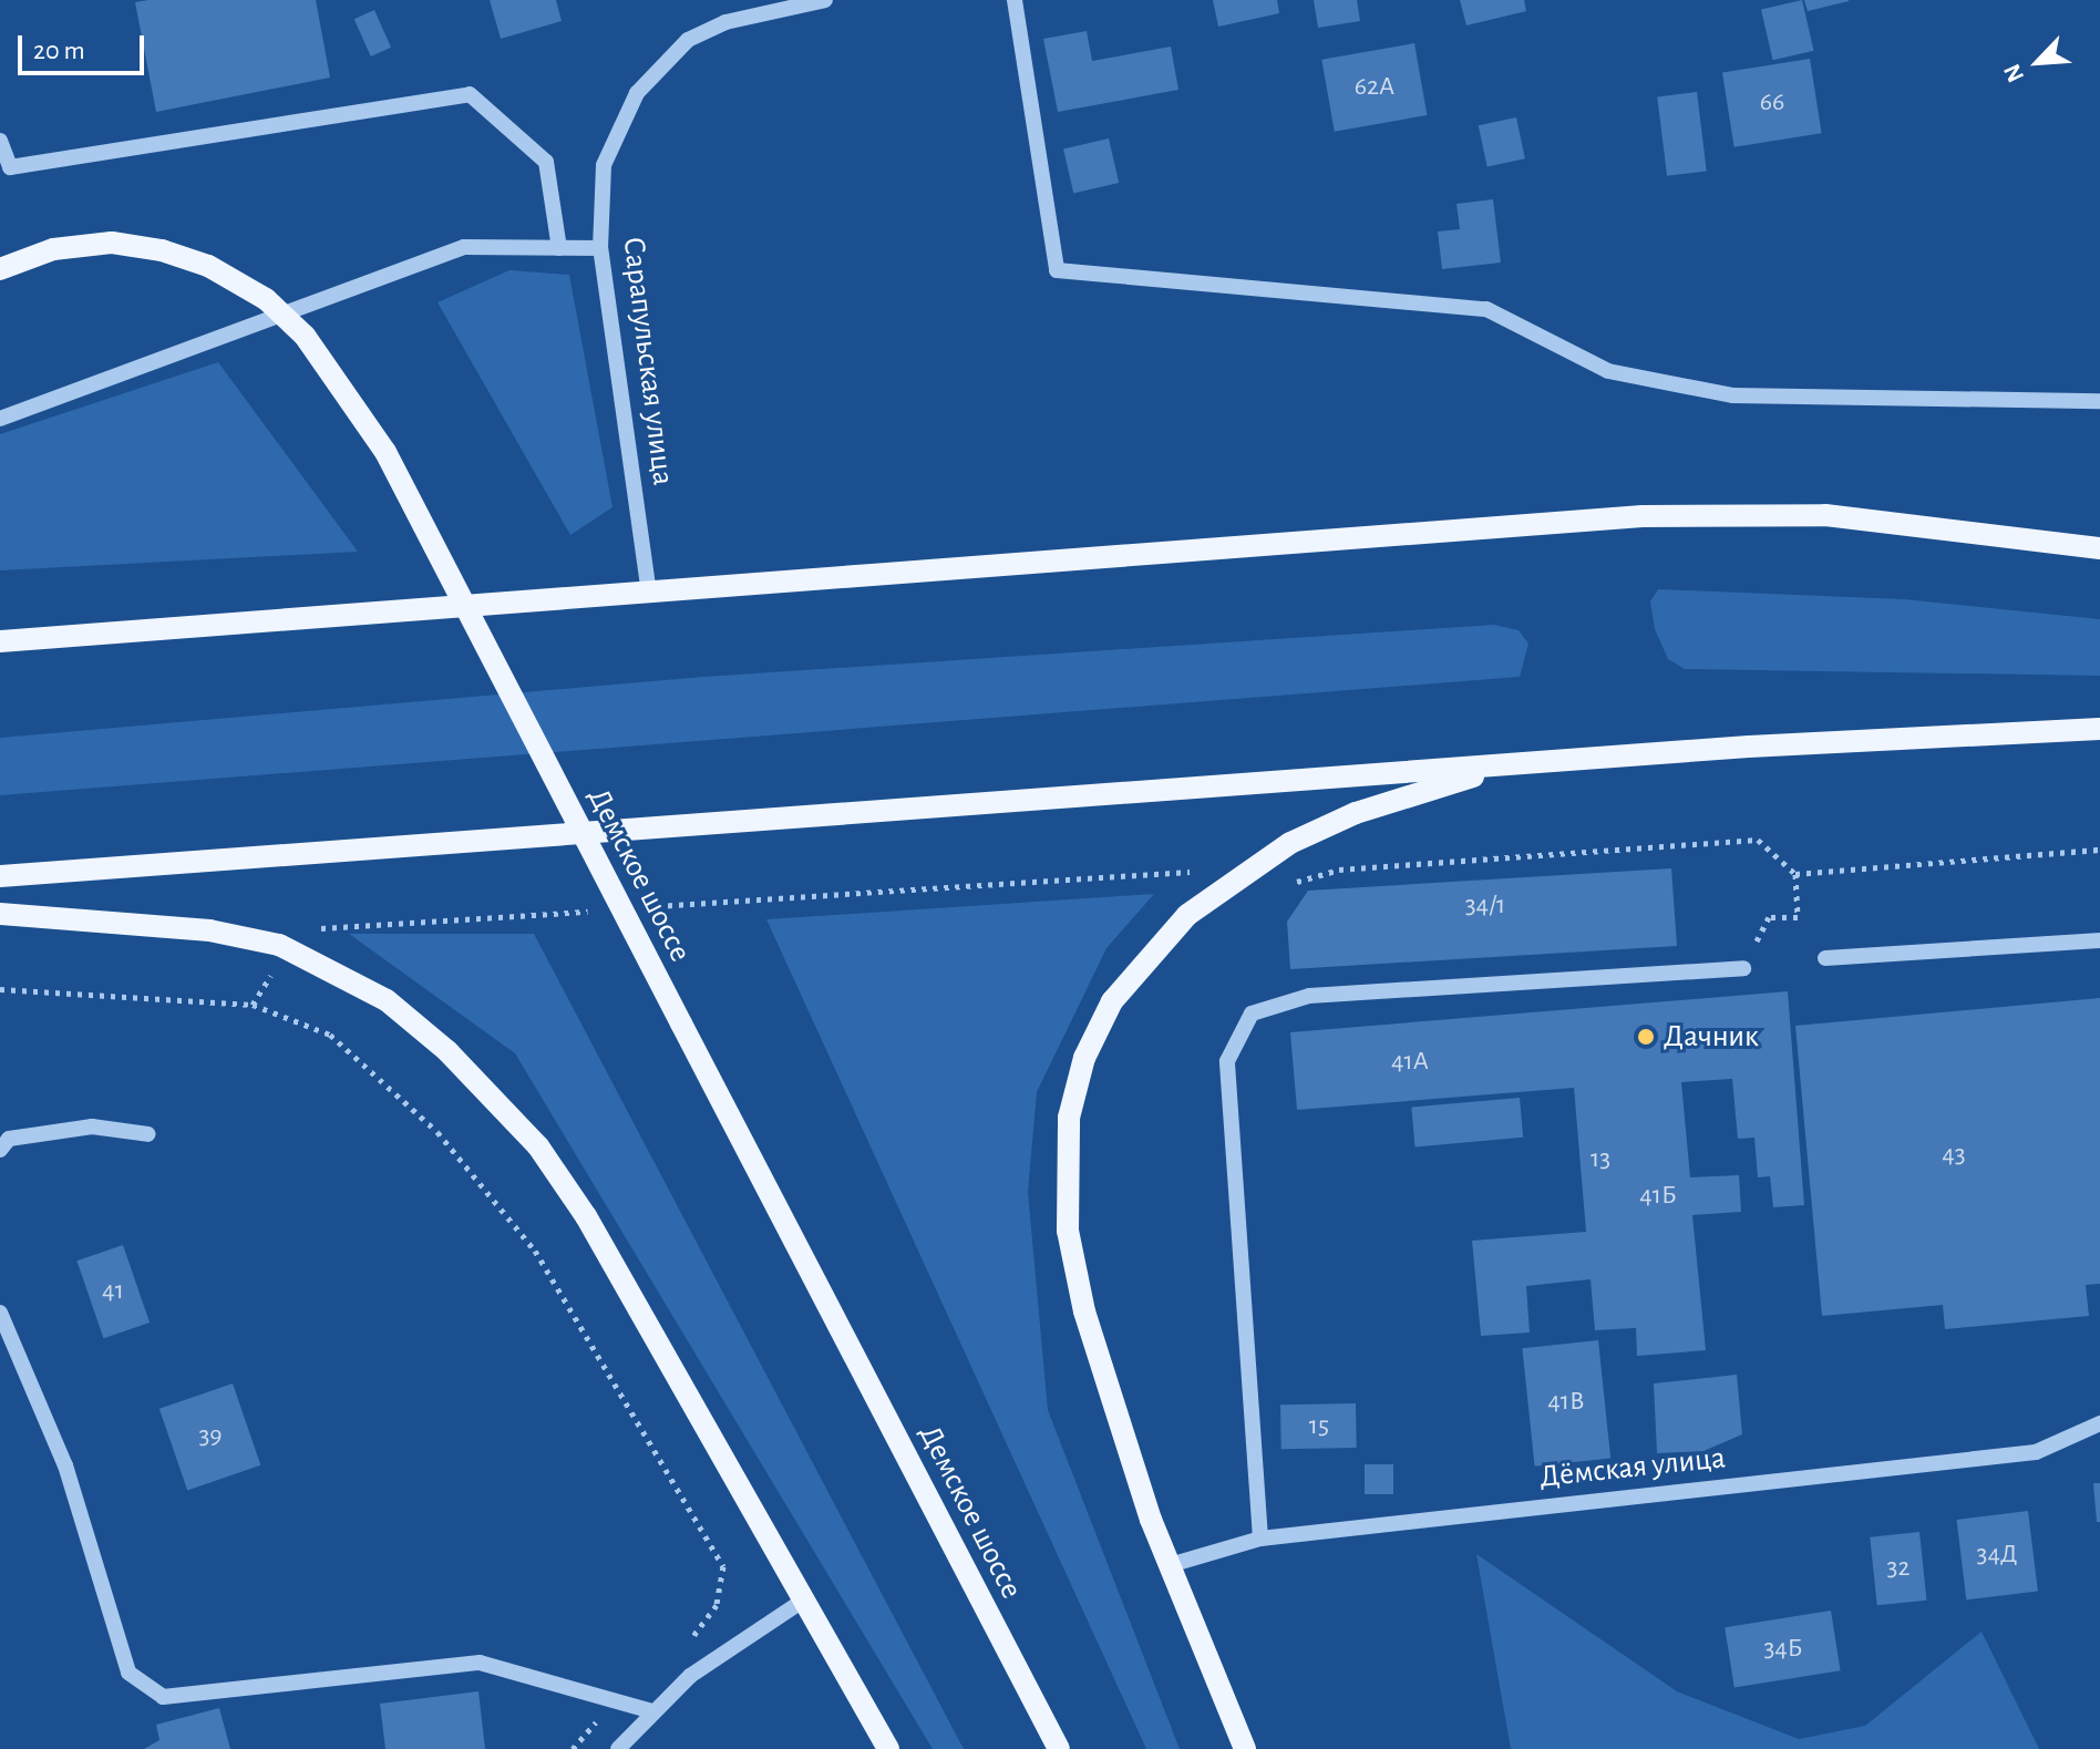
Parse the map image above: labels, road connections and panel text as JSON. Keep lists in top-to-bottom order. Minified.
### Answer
{"streets":{"main road":["Демское шоссе"],"street":["Сарапульская улица","Дёмская улица"]},"places":["Дачник"],"house_numbers":["62А","66","34/1","41А","43","13","41Б","41","41В","15","39","34Д","32","34Б"],"scale_bar":"20 m","north":"bottom left"}
